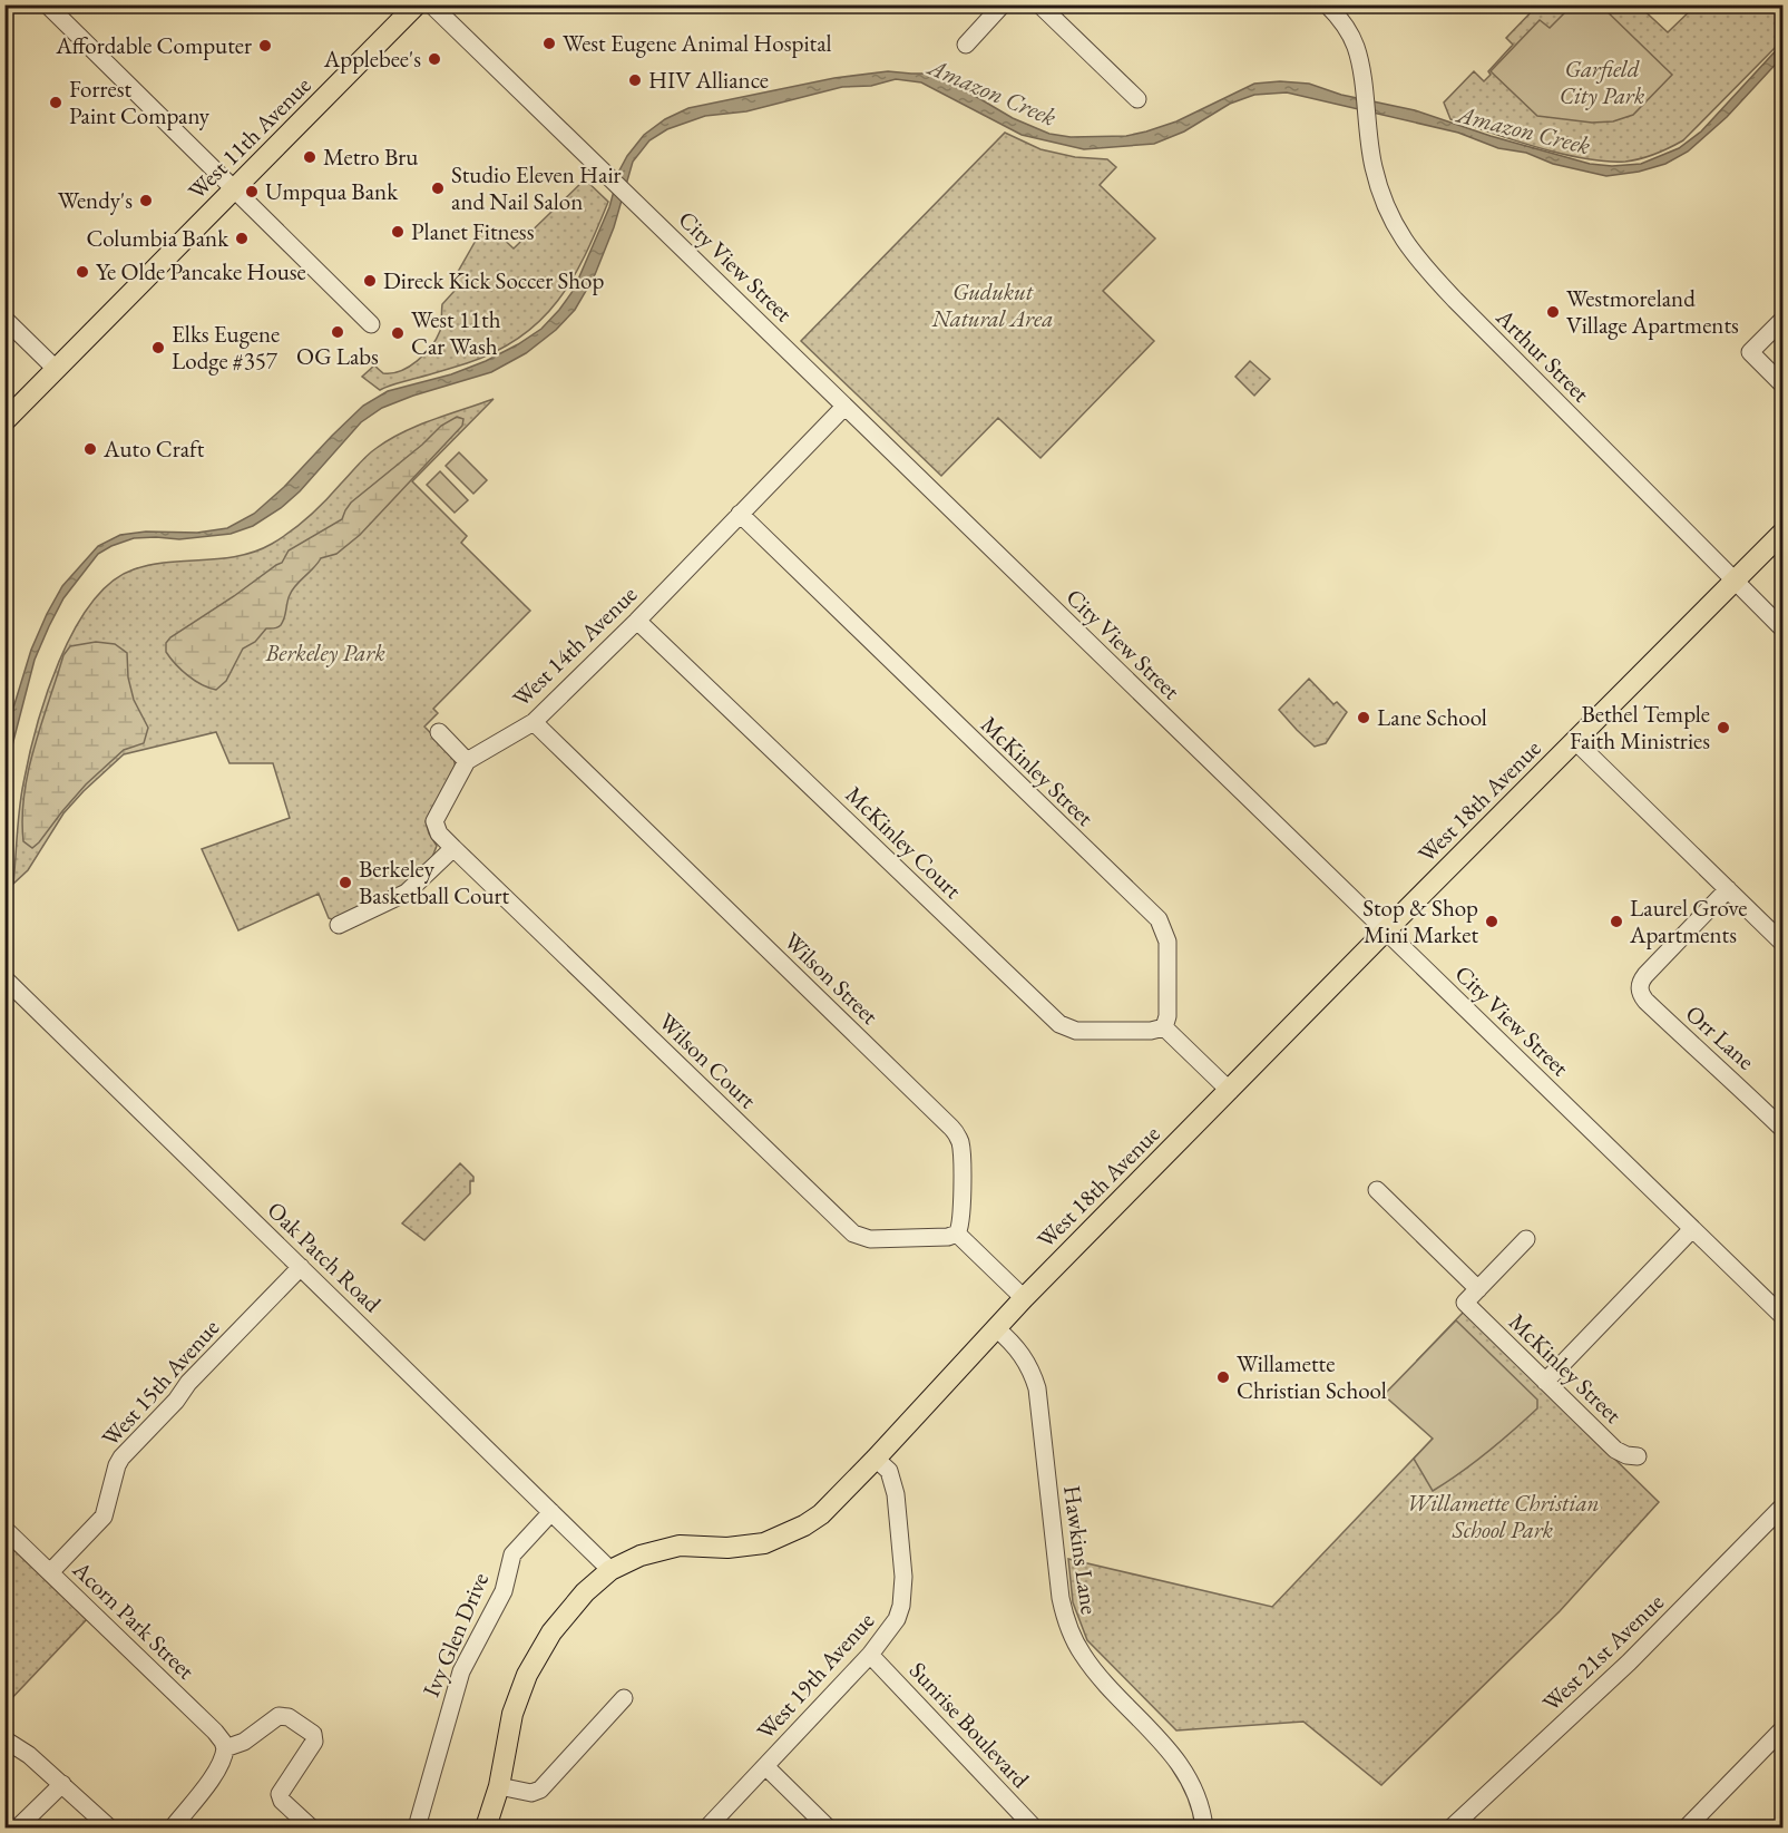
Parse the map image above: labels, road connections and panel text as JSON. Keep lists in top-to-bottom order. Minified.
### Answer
{"streets":{"main road":["West 11th Avenue","West 18th Avenue"],"street":["City View Street","Arthur Street","West 14th Avenue","McKinley Street","McKinley Court","Wilson Street","Orr Lane","Wilson Court","Oak Patch Road","West 15th Avenue","Hawkins Lane","Acorn Park Street","Ivy Glen Drive","West 21st Avenue","West 19th Avenue","Sunrise Boulevard"]},"crossings":[["City View Street","West 14th Avenue"],["City View Street","West 18th Avenue"],["Arthur Street","West 18th Avenue"],["West 14th Avenue","McKinley Street"],["West 14th Avenue","McKinley Court"],["West 14th Avenue","Wilson Street"],["McKinley Street","McKinley Court"],["West 18th Avenue","Oak Patch Road"],["West 18th Avenue","Hawkins Lane"],["West 18th Avenue","West 19th Avenue"],["Wilson Street","Wilson Court"],["Oak Patch Road","West 15th Avenue"],["Oak Patch Road","Ivy Glen Drive"],["West 15th Avenue","Acorn Park Street"],["West 19th Avenue","Sunrise Boulevard"]],"water":["Amazon Creek"],"parks":["Garfield City Park","Gudukut Natural Area","Berkeley Park","Willamette Christian School Park"],"places":["West Eugene Animal Hospital","Affordable Computer","Applebee's","HIV Alliance","Forrest Paint Company","Metro Bru","Studio Eleven Hair and Nail Salon","Umpqua Bank","Wendy's","Planet Fitness","Columbia Bank","Ye Olde Pancake House","Direck Kick Soccer Shop","Westmoreland Village Apartments","OG Labs","West 11th Car Wash","Elks Eugene Lodge #357","Auto Craft","Lane School","Bethel Temple Faith Ministries","Berkeley Basketball Court","Stop & Shop Mini Market","Laurel Grove Apartments","Willamette Christian School"]}
